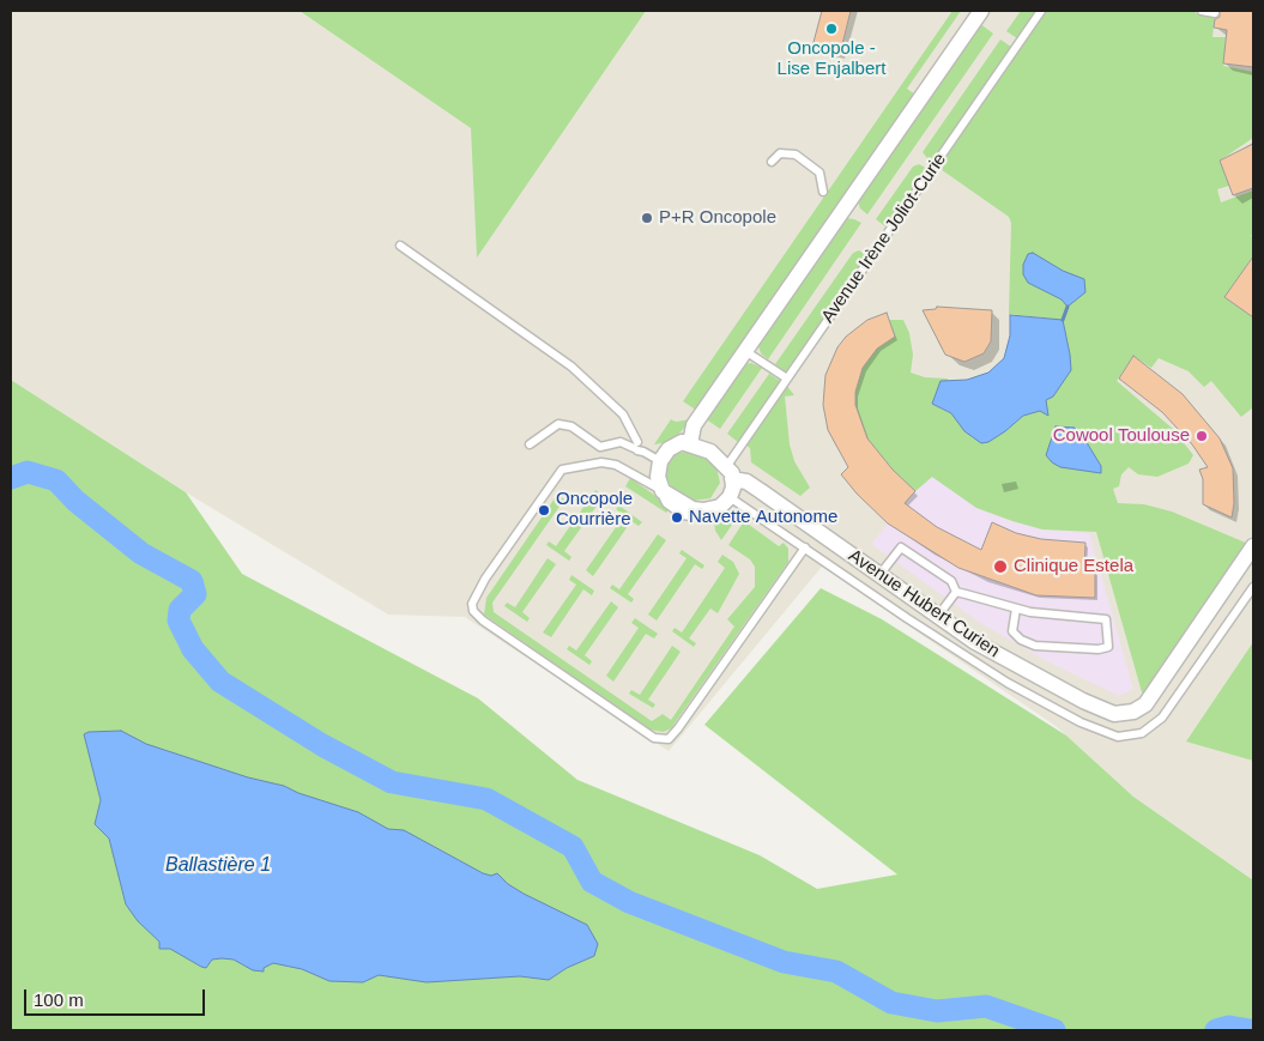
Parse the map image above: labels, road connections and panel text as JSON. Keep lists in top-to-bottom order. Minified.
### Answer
{"streets":{"street":["Avenue Hubert Curien"],"lane":["Avenue Irène Joliot-Curie"]},"crossings":[["Avenue Irène Joliot-Curie","Avenue Hubert Curien"]],"water":["Ballastière 1"],"places":["Oncopole - Lise Enjalbert","P+R Oncopole","Cowool Toulouse","Oncopole Courrière","Navette Autonome","Clinique Estela"],"scale_bar":"100 m"}
